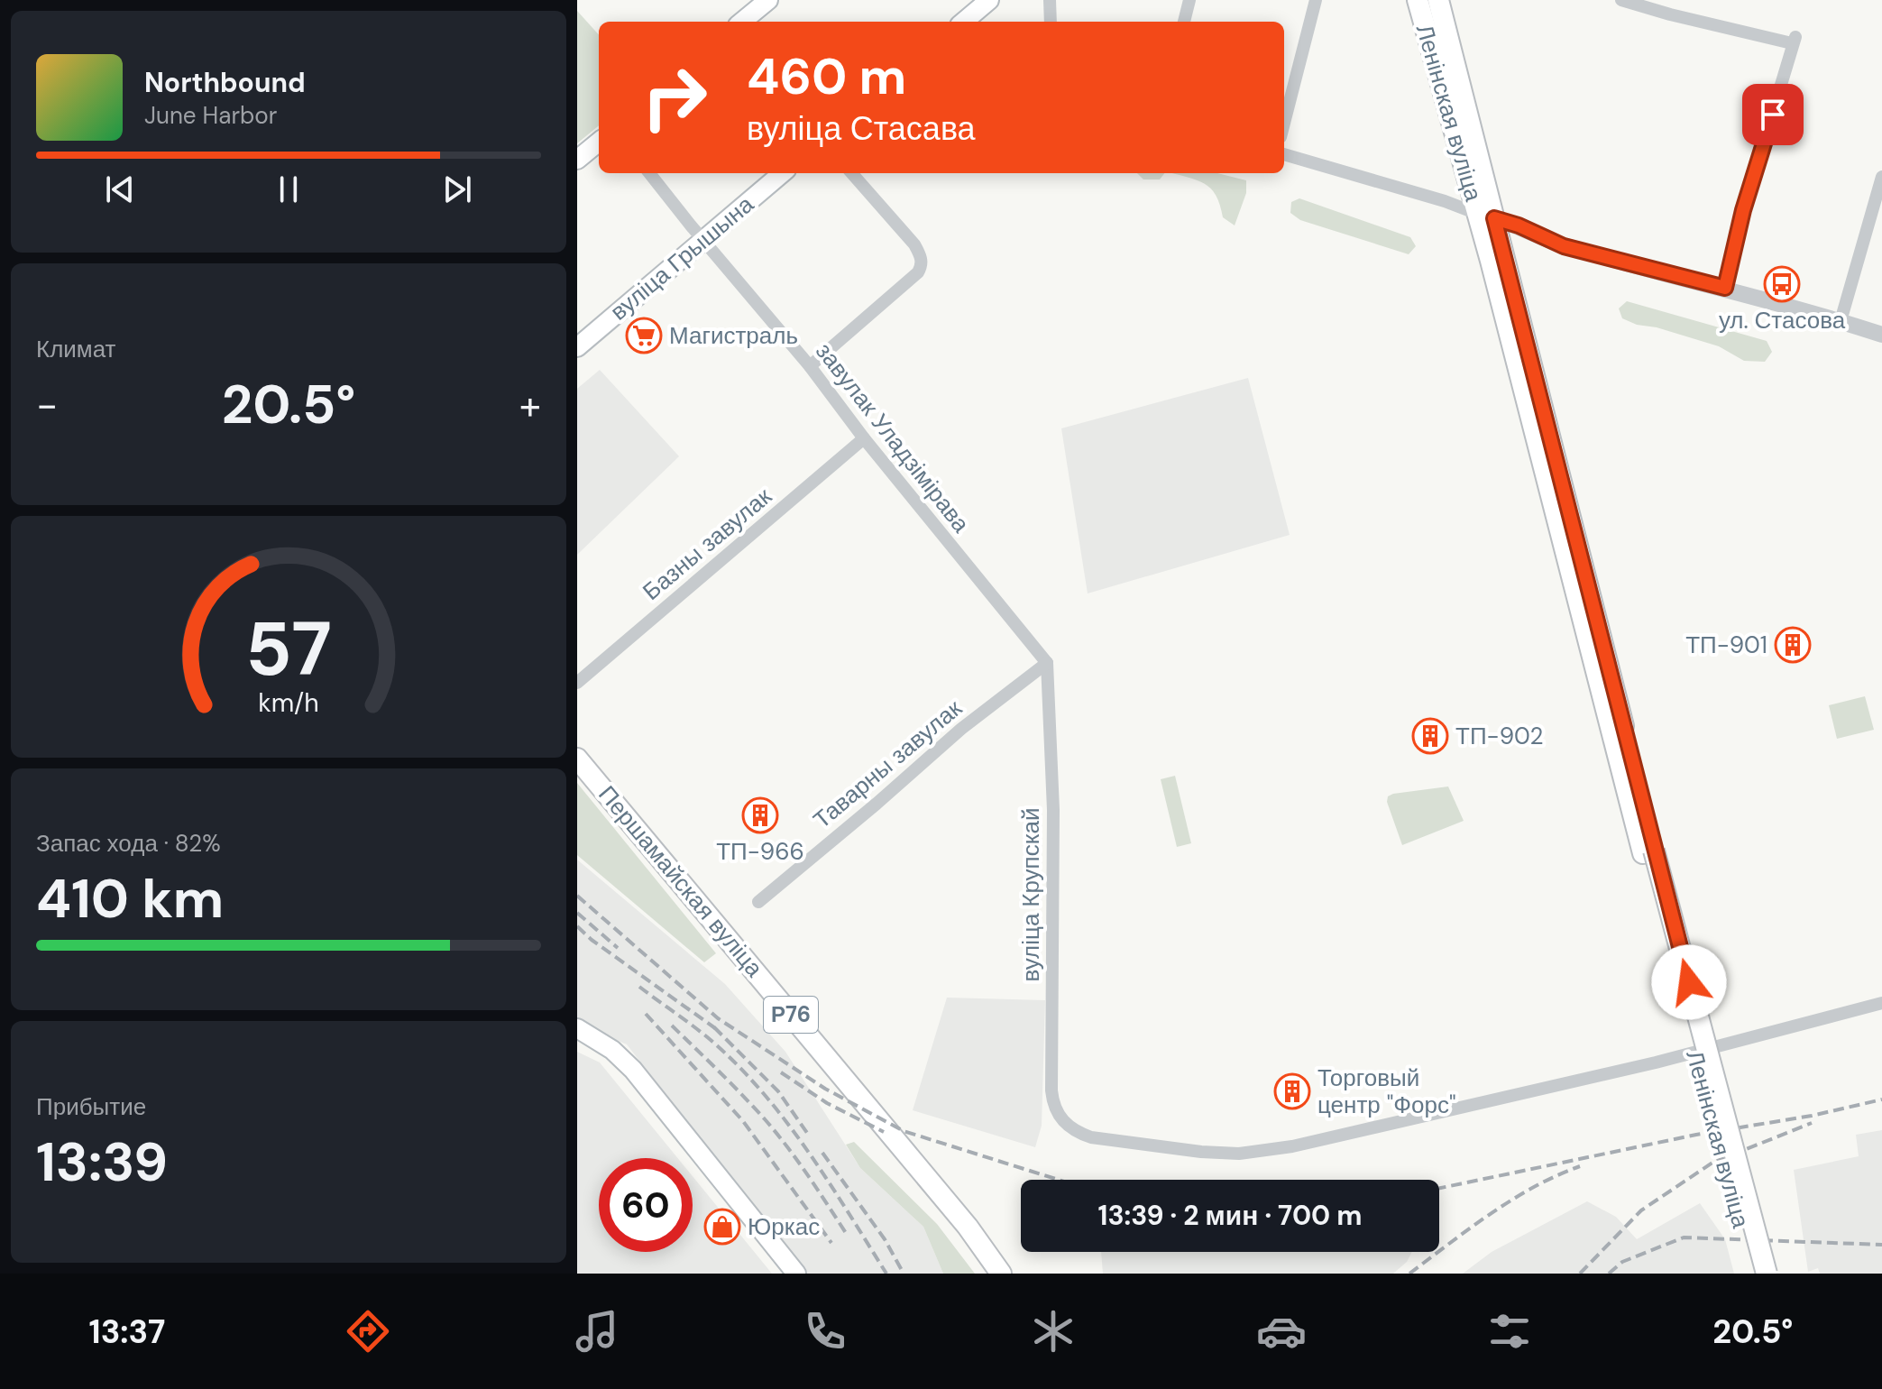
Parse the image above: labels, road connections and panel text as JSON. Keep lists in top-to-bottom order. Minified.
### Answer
{"streets":{"main road":["Ленінская вуліца","вуліца Грышына","Першамайская вуліца","Р76"],"street":["завулак Уладзімірава","Базны завулак","Таварны завулак","вуліца Крупскай"]},"crossings":[["вуліца Грышына","завулак Уладзімірава"],["завулак Уладзімірава","Базны завулак"],["завулак Уладзімірава","Таварны завулак"],["завулак Уладзімірава","вуліца Крупскай"],["Таварны завулак","вуліца Крупскай"]],"places":{"bus stop":["ул. Стасова"],"supermarket":["Магистраль"],"building":["ТП-901","ТП-902","ТП-966","Торговый центр \"Форс\""],"shop":["Юркас"]},"page":{"turn":["460 m","вуліца Стасава"],"song":["Northbound","June Harbor"],"tile":["Климат",["Запас хода · 82%","410 km"],["Прибытие","13:39"]],"heat":["−","20.5°","+"],"limit":"60","trip":"13:39 · 2 мин · 700 m","tabs":["13:37","20.5°"],"gauge":["57","km/h"]}}
